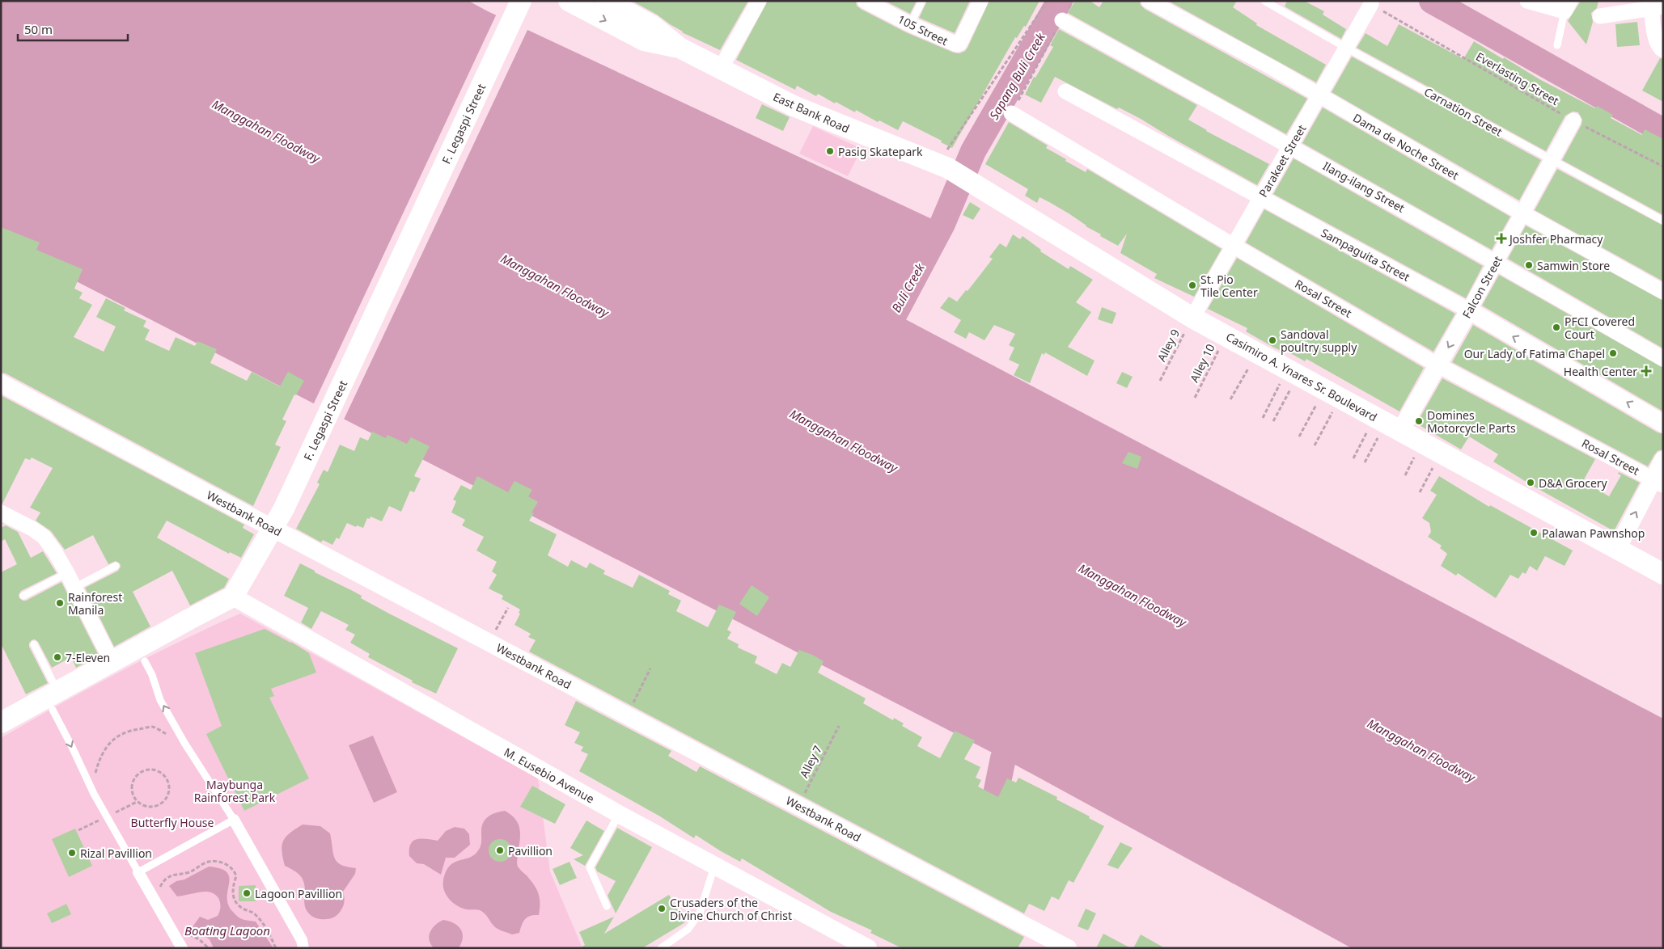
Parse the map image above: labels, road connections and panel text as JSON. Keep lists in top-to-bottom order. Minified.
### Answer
{"streets":{"main road":["East Bank Road","F. Legaspi Street","Casimiro A. Ynares Sr. Boulevard"],"street":["105 Street","Dama de Noche Street","Parakeet Street","Ilang-ilang Street","Sampaguita Street","Falcon Street","Rosal Street","Westbank Road","M. Eusebio Avenue"],"lane":["Carnation Street"],"path":["Everlasting Street","Alley 9","Alley 10","Alley 7"]},"crossings":[["Everlasting Street","Parakeet Street"],["Everlasting Street","Falcon Street"],["Carnation Street","Parakeet Street"],["Carnation Street","Falcon Street"],["East Bank Road","Casimiro A. Ynares Sr. Boulevard"],["F. Legaspi Street","Westbank Road"],["F. Legaspi Street","M. Eusebio Avenue"],["Dama de Noche Street","Parakeet Street"],["Dama de Noche Street","Falcon Street"],["Parakeet Street","Ilang-ilang Street"],["Parakeet Street","Sampaguita Street"],["Parakeet Street","Rosal Street"],["Parakeet Street","Alley 9"],["Parakeet Street","Casimiro A. Ynares Sr. Boulevard"],["Ilang-ilang Street","Falcon Street"],["Sampaguita Street","Falcon Street"],["Falcon Street","Rosal Street"],["Falcon Street","Casimiro A. Ynares Sr. Boulevard"],["Alley 9","Casimiro A. Ynares Sr. Boulevard"],["Alley 10","Casimiro A. Ynares Sr. Boulevard"],["Westbank Road","Alley 7"]],"water":["Sapang Buli Creek","Manggahan Floodway","Buli Creek","Boating Lagoon"],"parks":["Maybunga Rainforest Park","Butterfly House"],"places":{"other":["Pasig Skatepark","Samwin Store","St. Pio Tile Center","PFCI Covered Court","Sandoval poultry supply","Our Lady of Fatima Chapel","Domines Motorcycle Parts","D&A Grocery","Palawan Pawnshop","Rainforest Manila","7-Eleven","Pavillion","Rizal Pavillion","Lagoon Pavillion","Crusaders of the Divine Church of Christ"],"health":["Joshfer Pharmacy","Health Center"]},"scale_bar":"50 m"}
